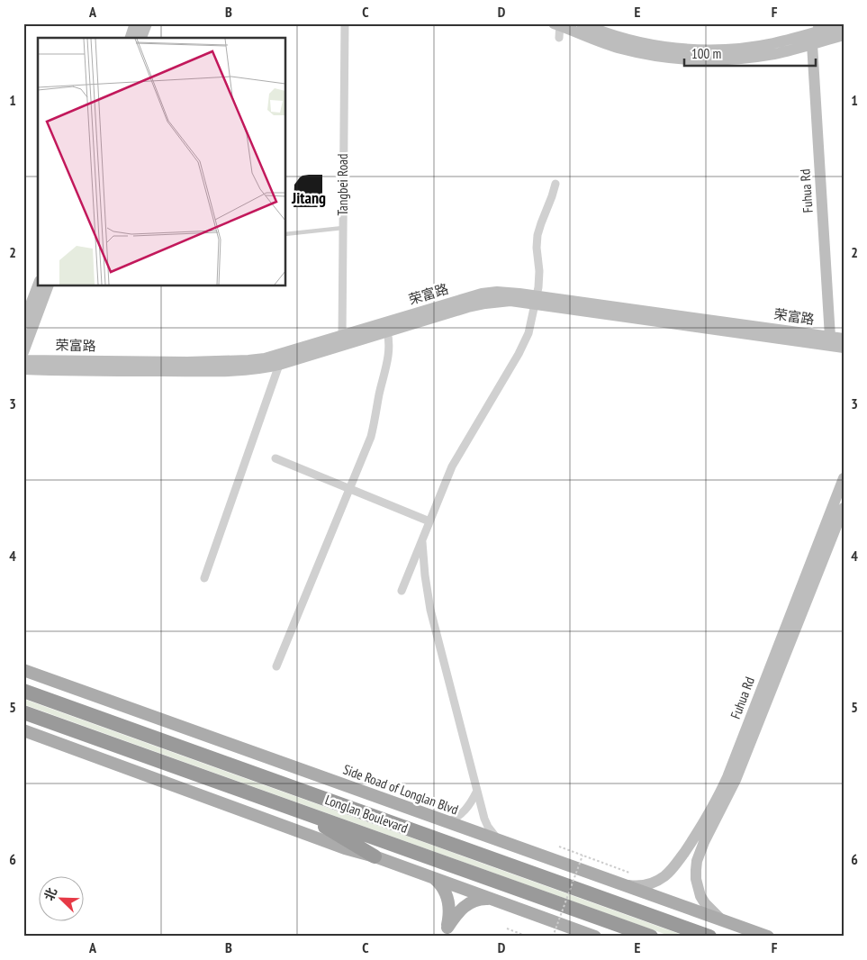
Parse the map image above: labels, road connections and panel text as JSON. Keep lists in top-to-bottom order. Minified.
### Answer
{"streets":{"highway":["Longlan Boulevard"],"main road":["Side Road of Longlan Blvd"],"street":["Tangbei Road","Fuhua Rd","荣富路"]},"crossings":[["Tangbei Road","荣富路"],["Fuhua Rd","荣富路"],["Fuhua Rd","Side Road of Longlan Blvd"]],"districts":["Jitang"],"scale_bar":"100 m","north":"top left","grid":{"columns":["A","B","C","D","E","F"],"rows":["1","2","3","4","5","6"]}}
